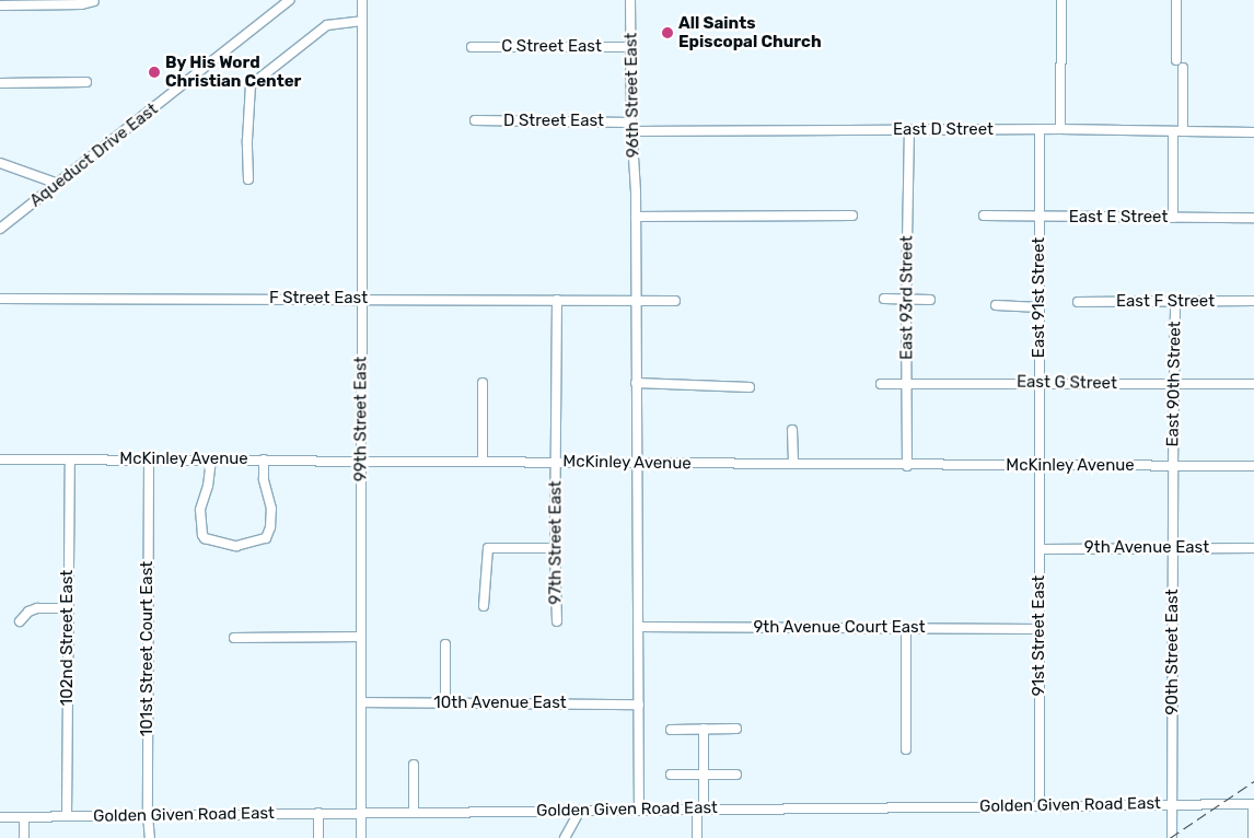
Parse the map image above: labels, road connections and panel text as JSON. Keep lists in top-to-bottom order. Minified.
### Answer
{"streets":{"street":["C Street East","96th Street East","D Street East","East D Street","Aqueduct Drive East","East E Street","East 93rd Street","East 91st Street","F Street East","East F Street","East G Street","East 90th Street","99th Street East","McKinley Avenue","97th Street East","9th Avenue East","9th Avenue Court East","91st Street East","102nd Street East","101st Street Court East","90th Street East","10th Avenue East","Golden Given Road East"]},"crossings":[["C Street East","96th Street East"],["96th Street East","D Street East"],["96th Street East","East D Street"],["96th Street East","F Street East"],["96th Street East","McKinley Avenue"],["96th Street East","9th Avenue Court East"],["96th Street East","10th Avenue East"],["D Street East","East D Street"],["East D Street","East 93rd Street"],["East D Street","East 91st Street"],["East E Street","East 91st Street"],["East 93rd Street","East G Street"],["East 93rd Street","McKinley Avenue"],["East 91st Street","East G Street"],["East 91st Street","McKinley Avenue"],["East 91st Street","91st Street East"],["F Street East","99th Street East"],["F Street East","97th Street East"],["East F Street","East 90th Street"],["East G Street","East 90th Street"],["East 90th Street","McKinley Avenue"],["East 90th Street","90th Street East"],["99th Street East","McKinley Avenue"],["99th Street East","10th Avenue East"],["99th Street East","Golden Given Road East"],["McKinley Avenue","97th Street East"],["McKinley Avenue","91st Street East"],["McKinley Avenue","102nd Street East"],["McKinley Avenue","101st Street Court East"],["McKinley Avenue","90th Street East"],["9th Avenue East","91st Street East"],["9th Avenue East","90th Street East"],["9th Avenue Court East","91st Street East"],["91st Street East","Golden Given Road East"],["102nd Street East","Golden Given Road East"],["101st Street Court East","Golden Given Road East"],["90th Street East","Golden Given Road East"]],"places":["All Saints Episcopal Church","By His Word Christian Center"]}
